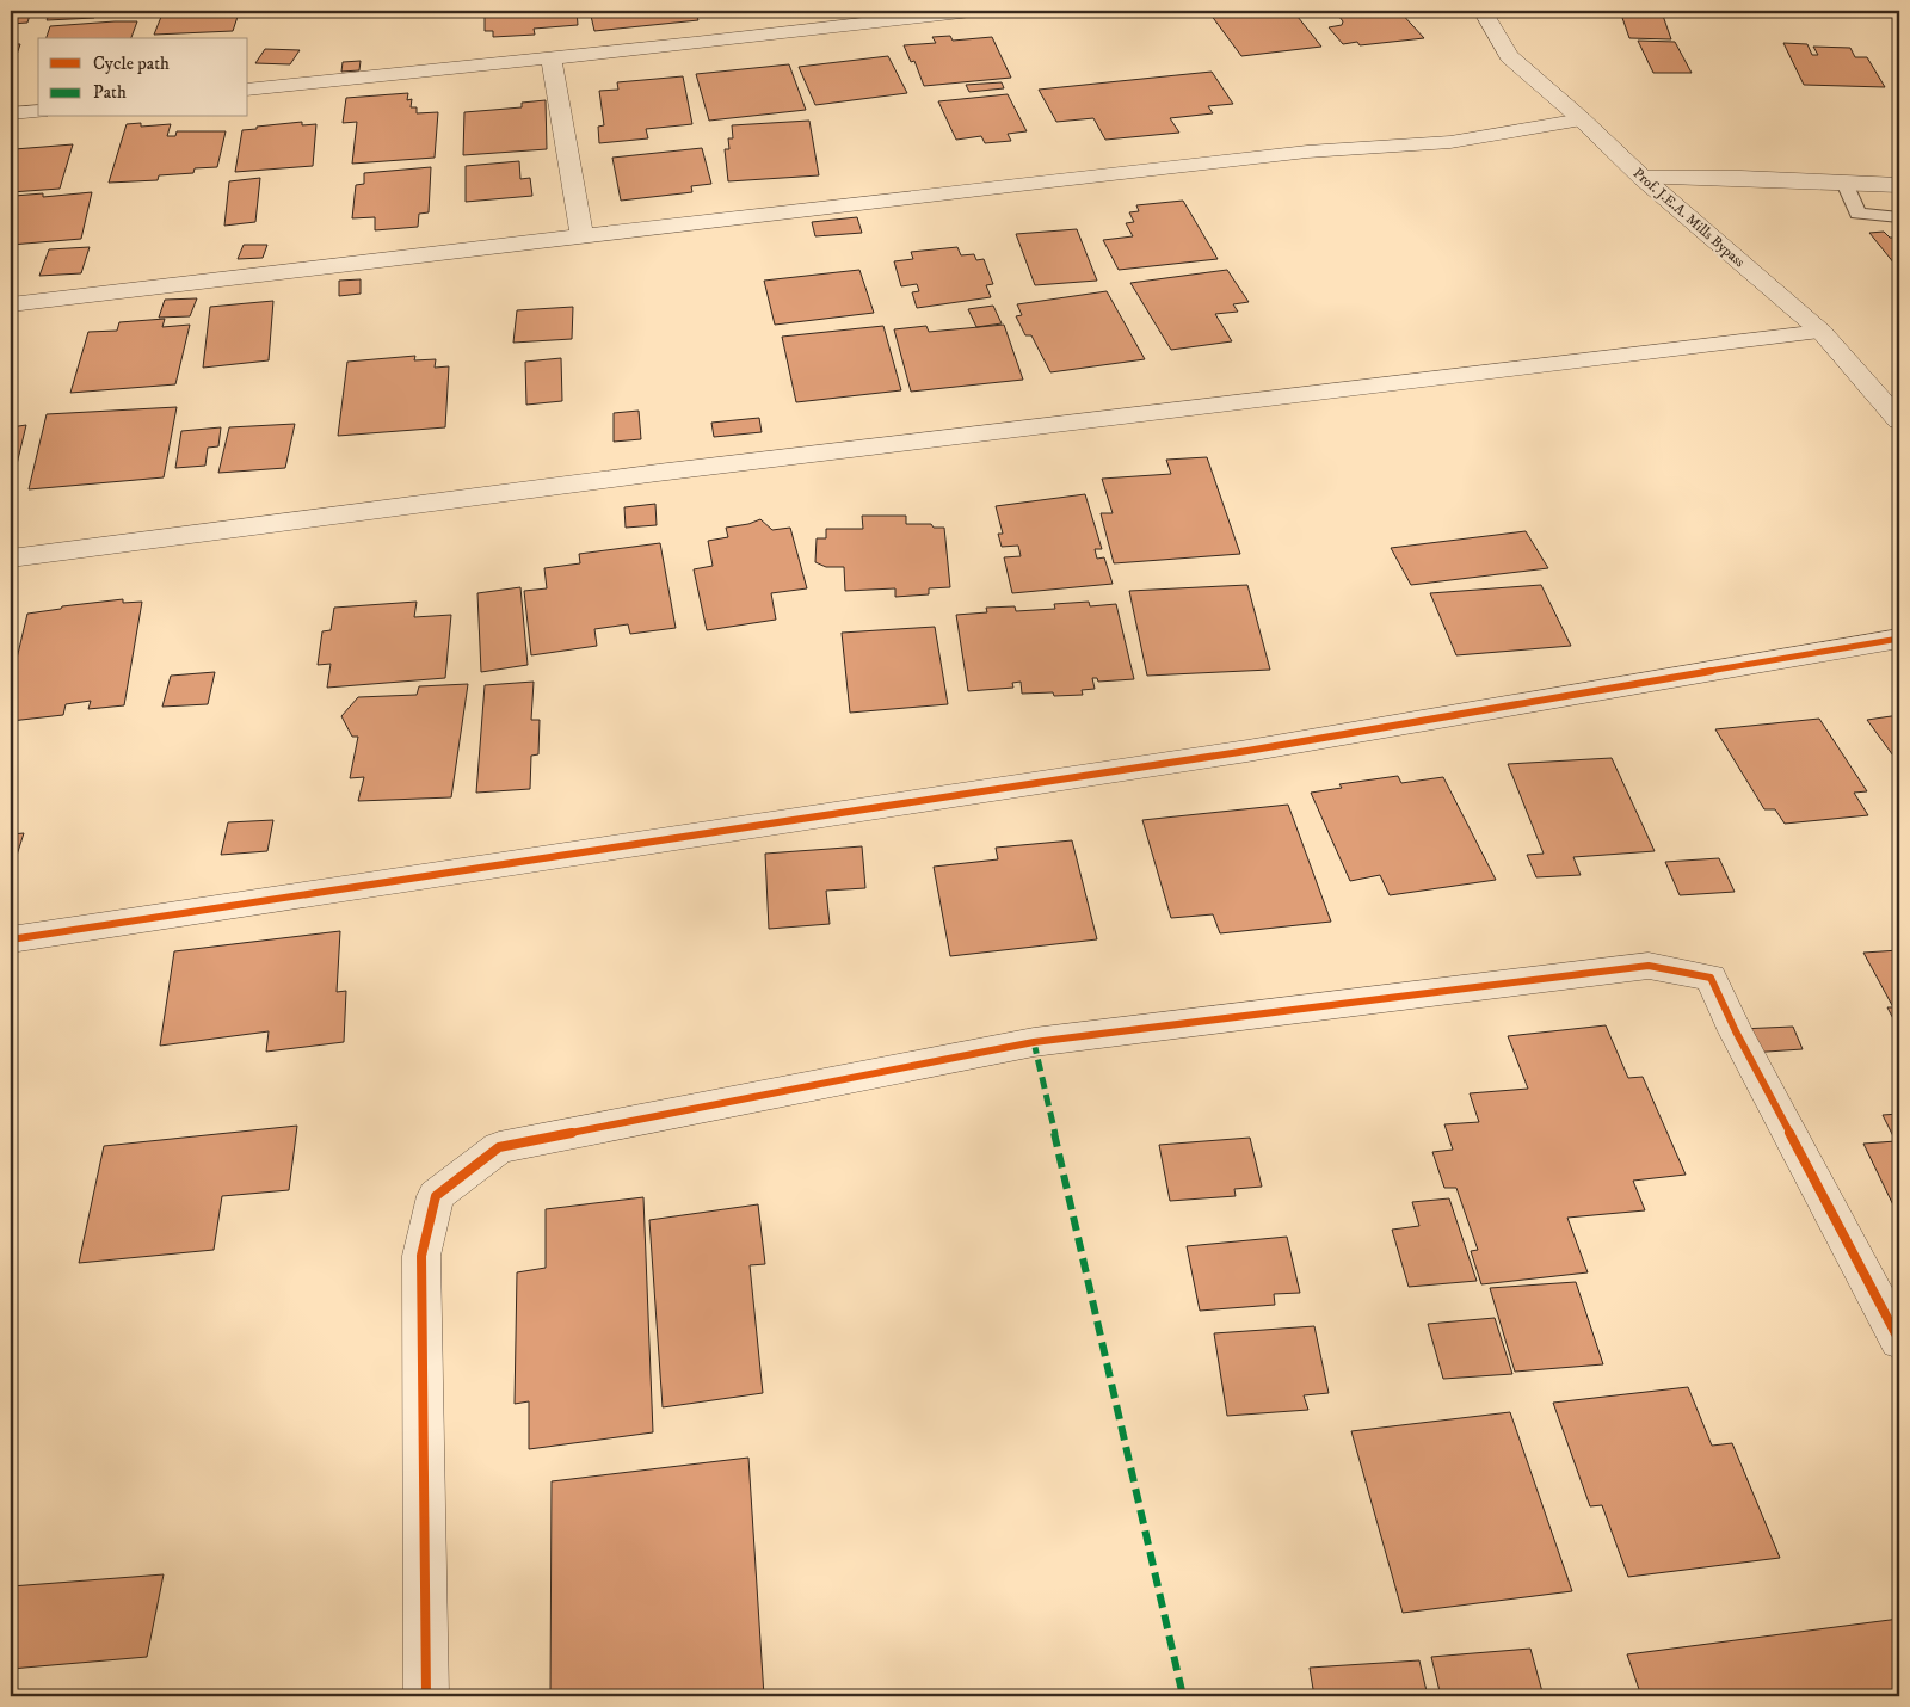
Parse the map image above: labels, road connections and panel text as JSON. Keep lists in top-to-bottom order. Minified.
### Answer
{"streets":{"street":["Prof. J.E.A. Mills Bypass"]},"legend":["Cycle path","Path"]}
